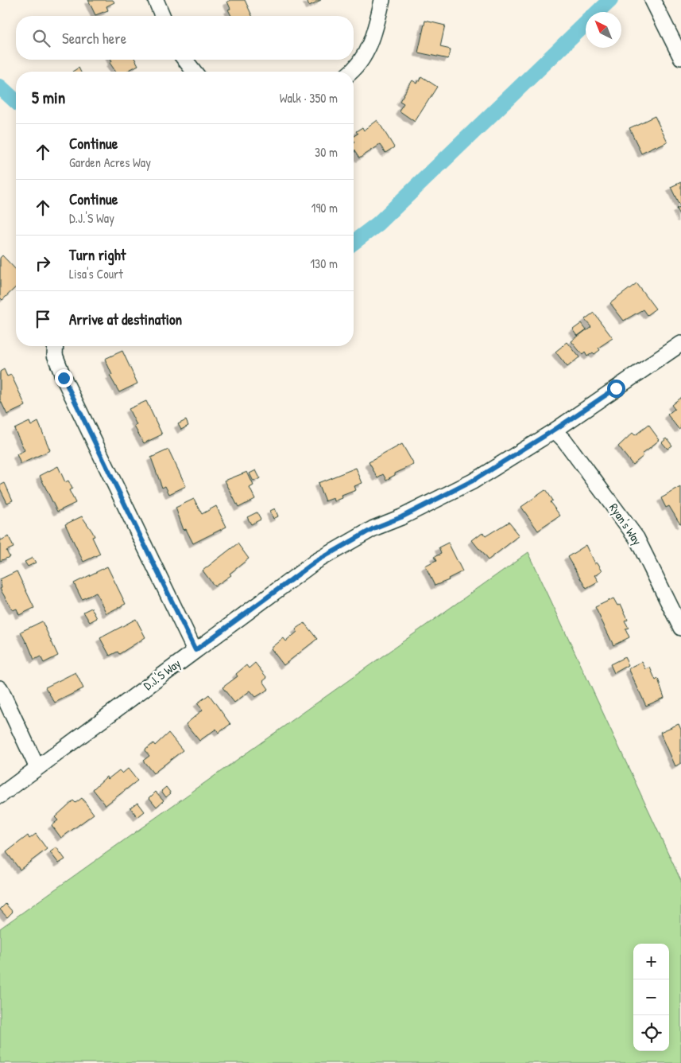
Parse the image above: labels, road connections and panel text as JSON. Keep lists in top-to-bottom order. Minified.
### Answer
{"streets":{"street":["Ryan's Way","D.J.'S Way"]},"crossings":[["Ryan's Way","D.J.'S Way"]],"north":"top left","page":{"search":"Search here","heading":["5 min","Walk · 350 m"],"list":[["Continue","Garden Acres Way","30 m"],["Continue","D.J.'S Way","190 m"],["Turn right","Lisa's Court","130 m"],"Arrive at destination"],"map_buttons":["+","−"]}}
